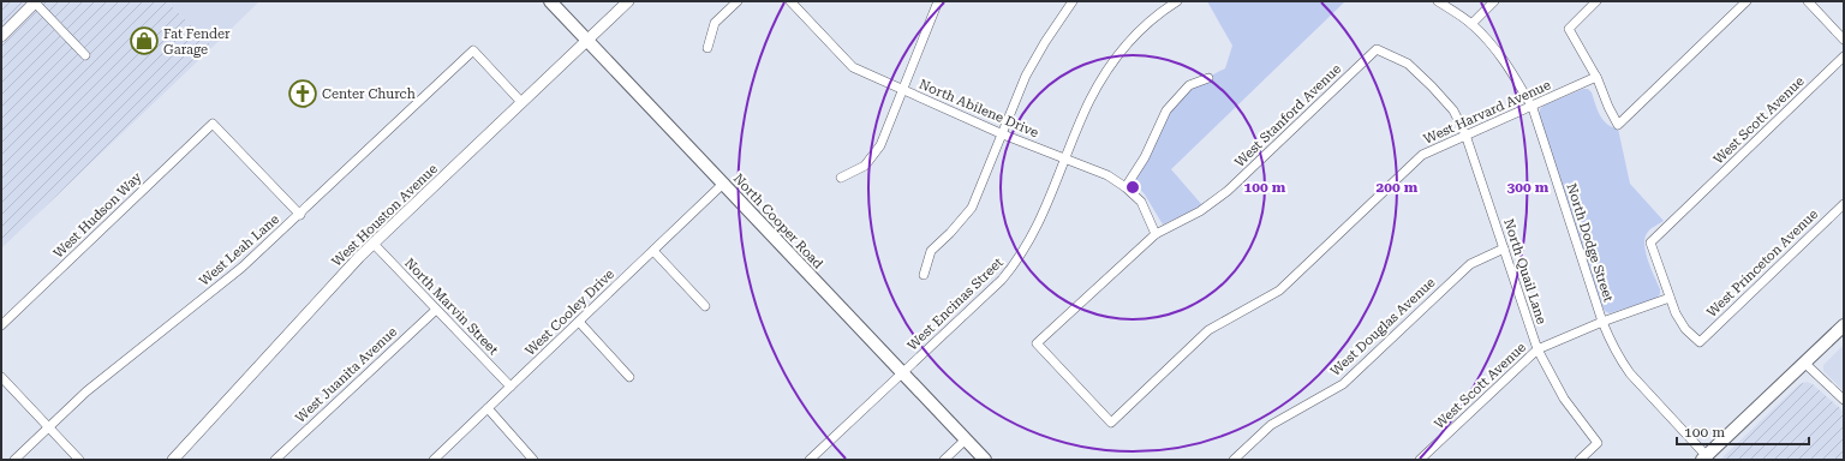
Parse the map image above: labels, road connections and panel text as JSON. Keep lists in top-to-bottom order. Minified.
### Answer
{"streets":{"main road":["North Cooper Road"],"street":["North Abilene Drive","West Harvard Avenue","West Stanford Avenue","West Scott Avenue","West Hudson Way","West Houston Avenue","North Dodge Street","West Leah Lane","West Princeton Avenue","North Quail Lane","West Encinas Street","North Marvin Street","West Cooley Drive","West Douglas Avenue","West Juanita Avenue"]},"crossings":[["North Abilene Drive","West Stanford Avenue"],["North Abilene Drive","West Encinas Street"],["West Harvard Avenue","West Stanford Avenue"],["West Harvard Avenue","North Dodge Street"],["West Harvard Avenue","North Quail Lane"],["West Stanford Avenue","North Quail Lane"],["West Scott Avenue","North Dodge Street"],["West Scott Avenue","West Princeton Avenue"],["West Scott Avenue","North Quail Lane"],["West Hudson Way","West Leah Lane"],["West Houston Avenue","North Cooper Road"],["West Houston Avenue","West Leah Lane"],["West Houston Avenue","North Marvin Street"],["North Cooper Road","West Encinas Street"],["North Cooper Road","West Cooley Drive"],["North Quail Lane","West Douglas Avenue"],["North Marvin Street","West Cooley Drive"],["North Marvin Street","West Juanita Avenue"]],"places":{"shop":["Fat Fender Garage"],"church":["Center Church"]},"scale_bar":"100 m","rings":["100 m","200 m","300 m"]}
